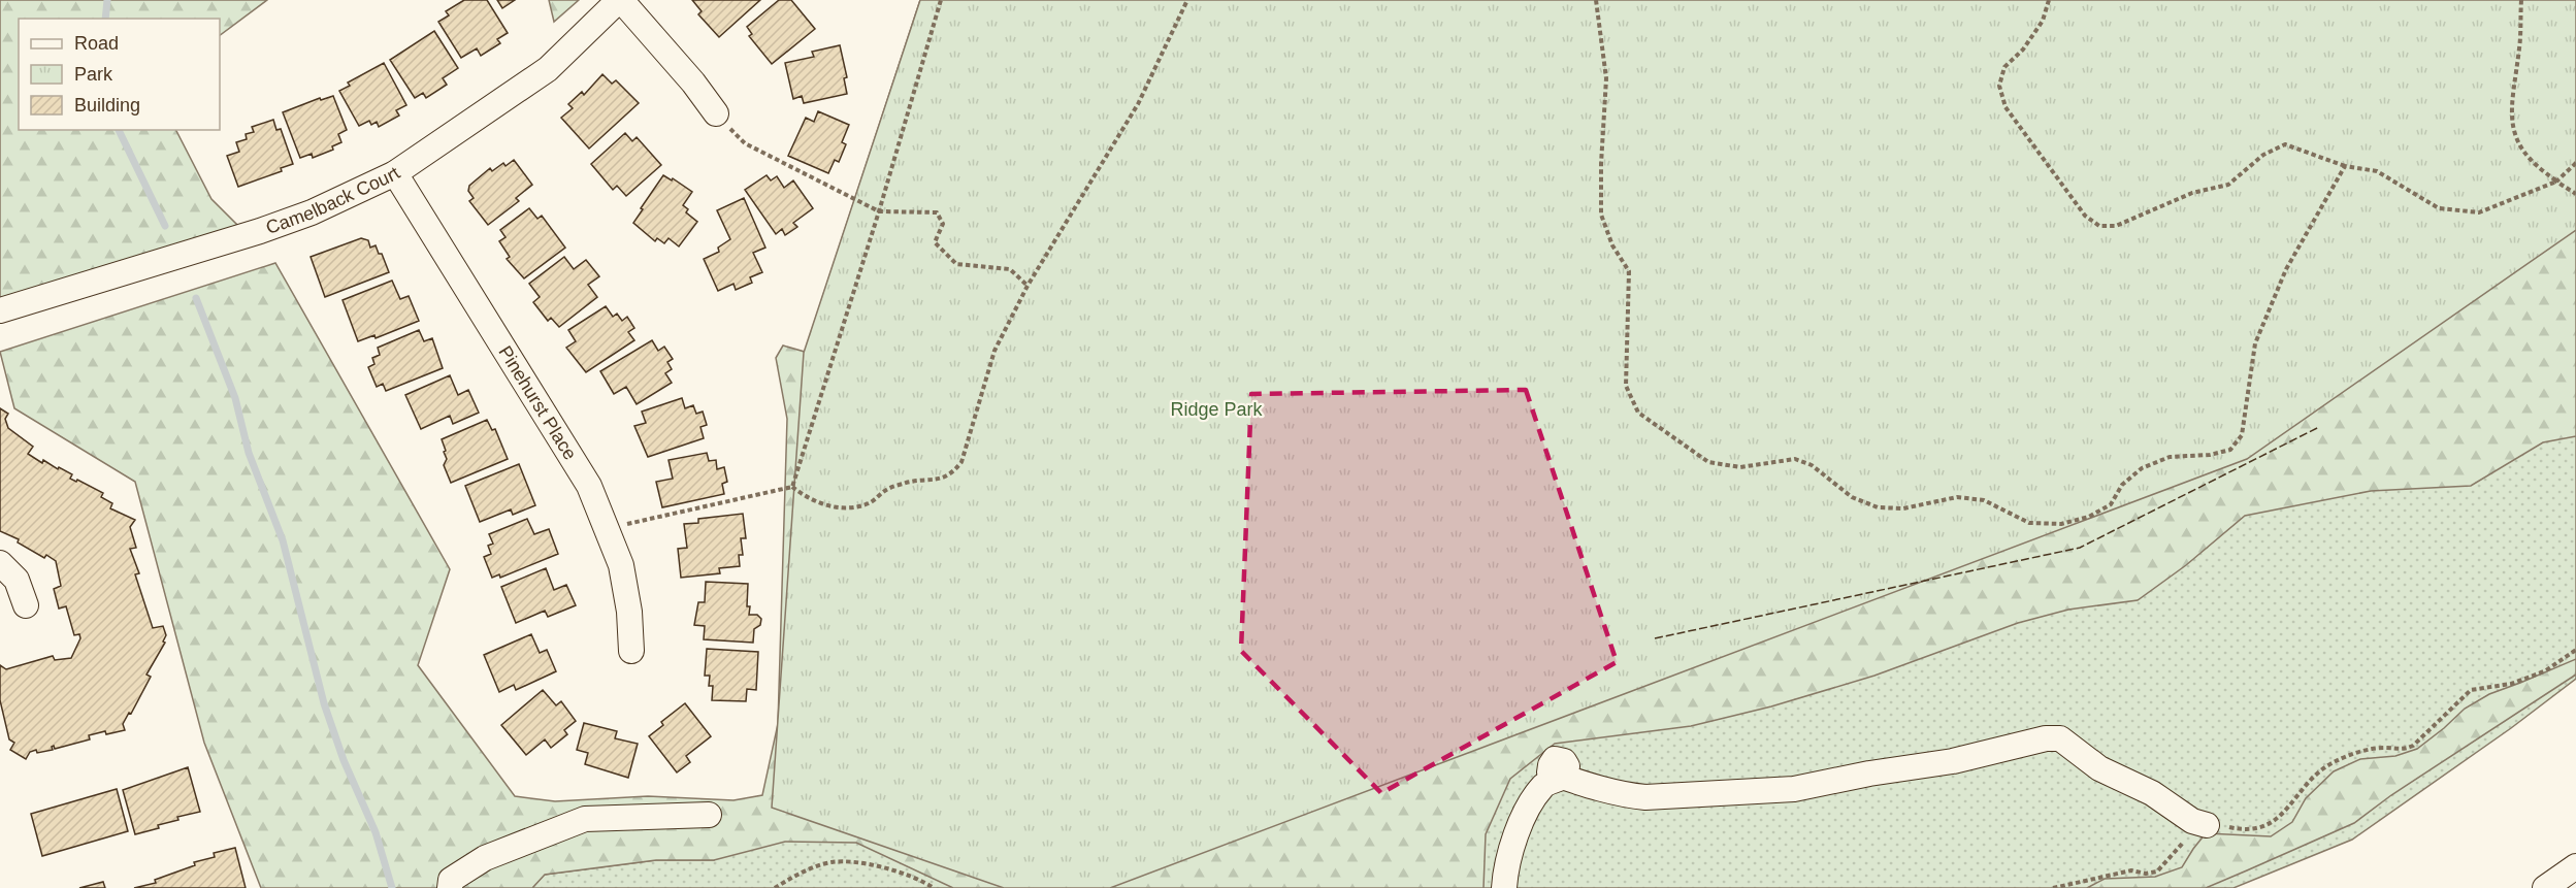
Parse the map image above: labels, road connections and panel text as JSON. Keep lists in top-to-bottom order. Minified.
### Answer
{"streets":{"street":["Camelback Court","Pinehurst Place"]},"crossings":[["Camelback Court","Pinehurst Place"]],"parks":["Ridge Park"],"legend":["Road","Park","Building"]}
